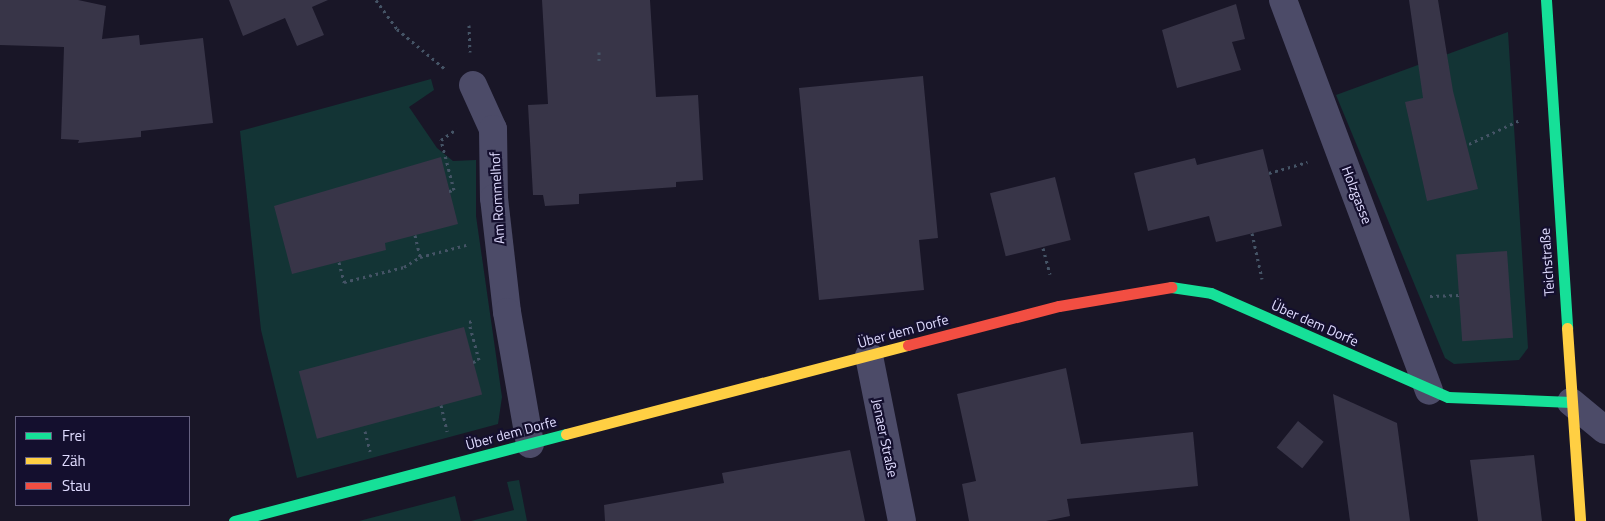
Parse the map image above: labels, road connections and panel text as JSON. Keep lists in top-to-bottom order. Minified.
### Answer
{"streets":{"street":["Holzgasse","Am Rommelhof","Teichstraße","Über dem Dorfe","Jenaer Straße"]},"crossings":[["Holzgasse","Über dem Dorfe"],["Am Rommelhof","Über dem Dorfe"],["Teichstraße","Über dem Dorfe"],["Über dem Dorfe","Jenaer Straße"]],"legend":["Frei","Zäh","Stau"]}
